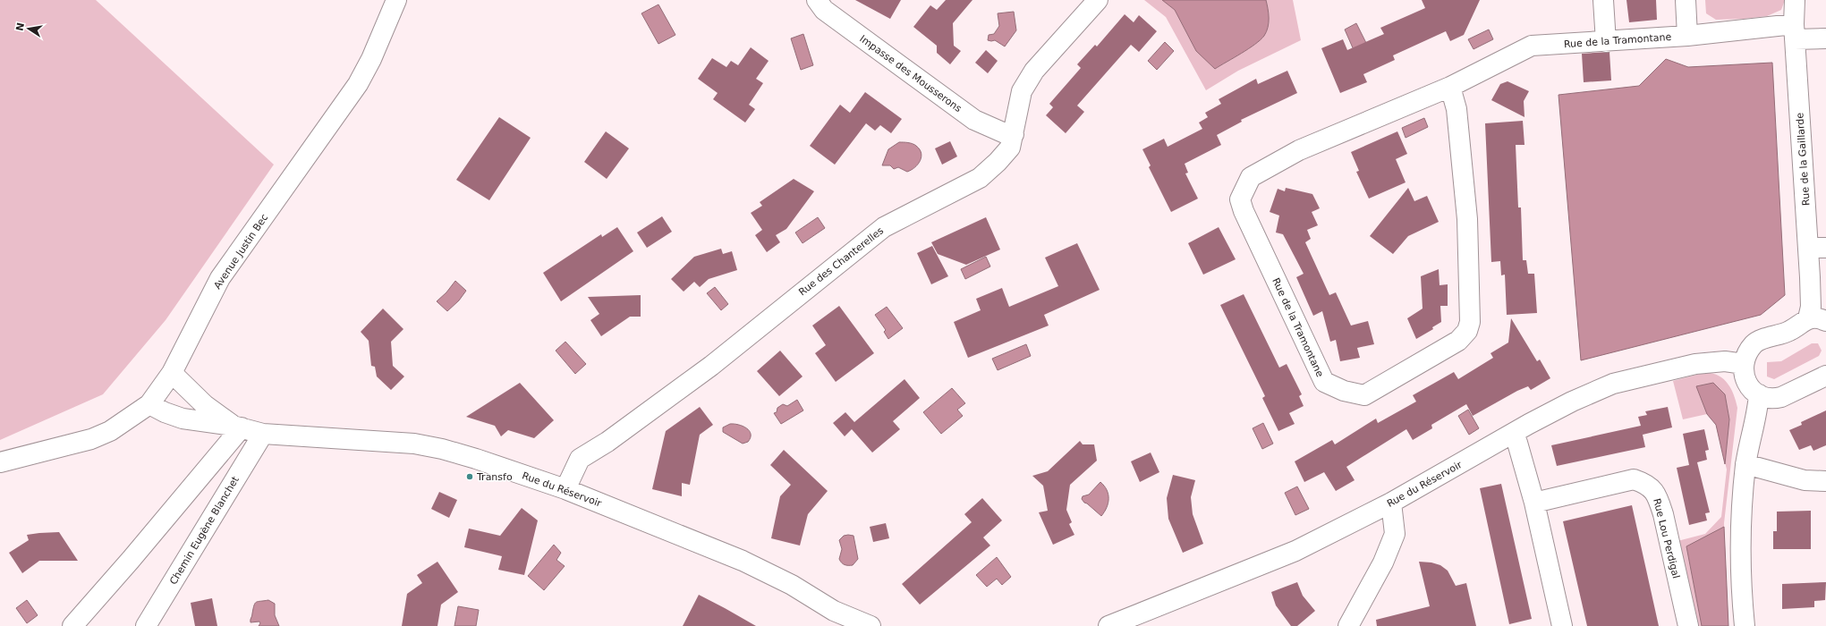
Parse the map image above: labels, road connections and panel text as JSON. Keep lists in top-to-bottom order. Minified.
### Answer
{"streets":{"street":["Rue de la Tramontane","Impasse des Mousserons","Rue de la Gaillarde","Avenue Justin Bec","Rue des Chanterelles","Rue du Réservoir","Chemin Eugène Blanchet","Rue Lou Perdigal"]},"crossings":[["Rue de la Tramontane","Rue de la Gaillarde"],["Impasse des Mousserons","Rue des Chanterelles"],["Avenue Justin Bec","Rue du Réservoir"],["Rue des Chanterelles","Rue du Réservoir"],["Rue du Réservoir","Chemin Eugène Blanchet"]],"places":["Transfo"],"north":"left"}
